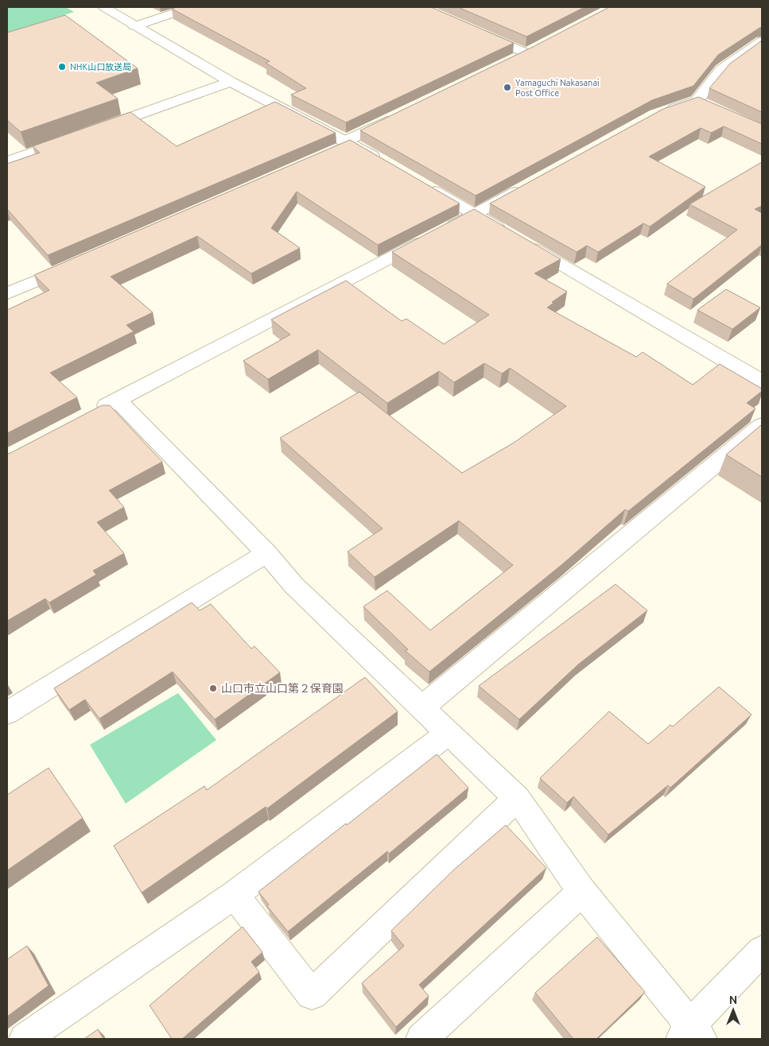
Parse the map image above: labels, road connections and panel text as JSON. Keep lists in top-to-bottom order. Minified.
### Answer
{"places":["NHK山口放送局","Yamaguchi Nakasanai Post Office","山口市立山口第２保育園"],"north":"top"}
